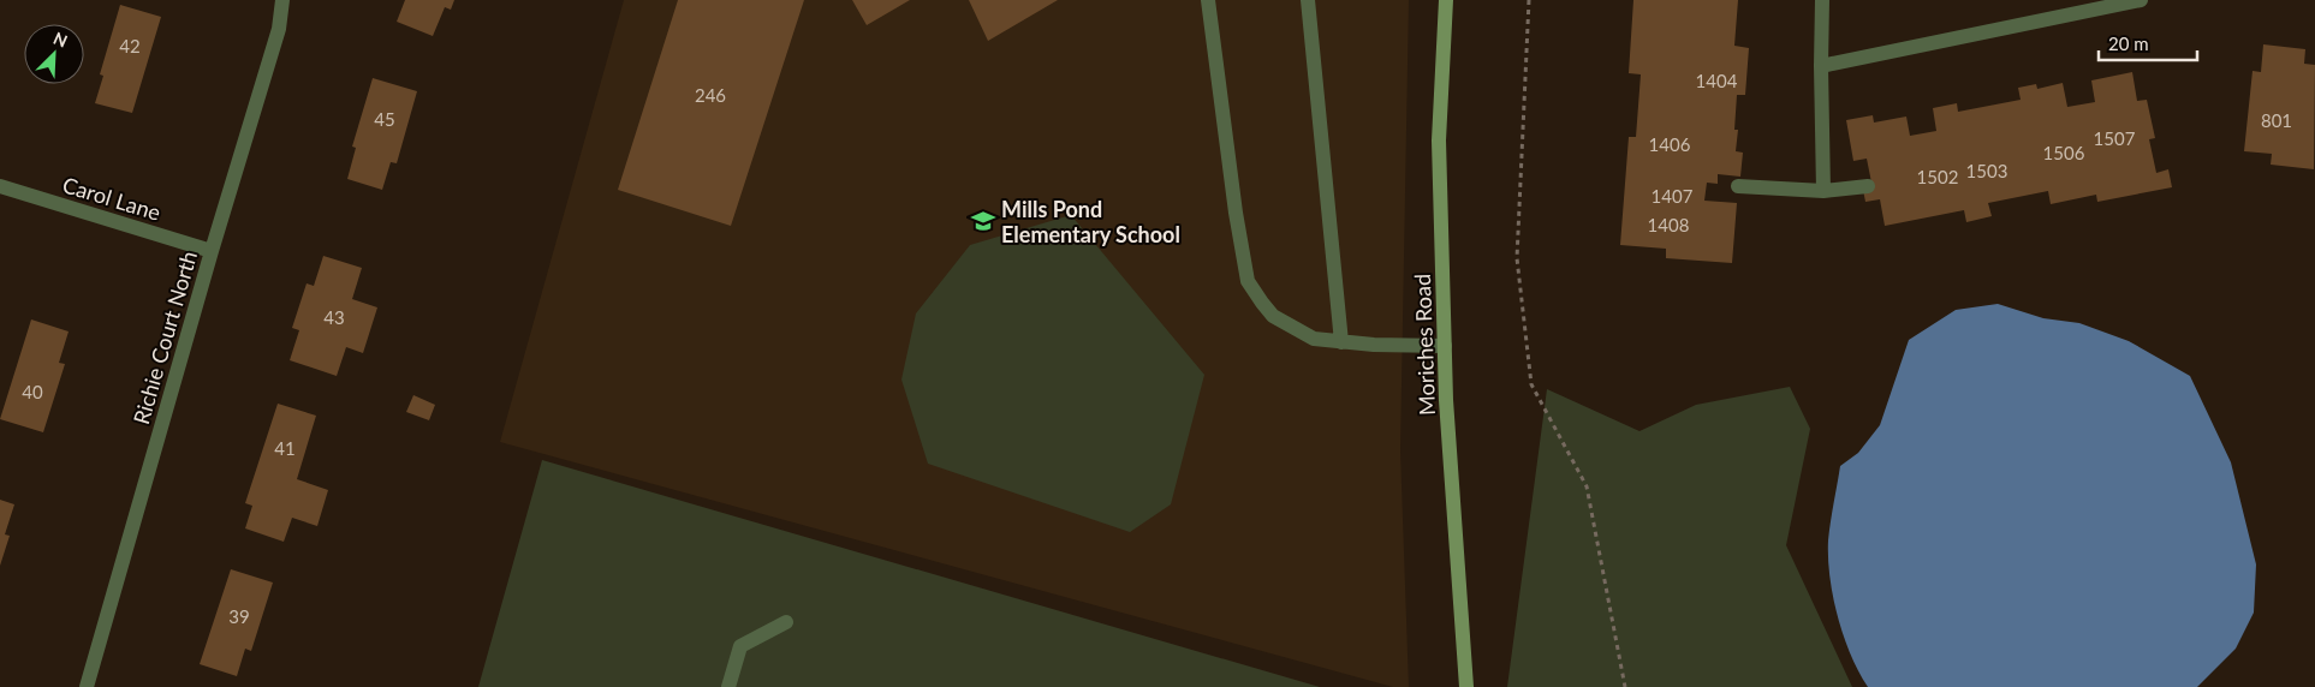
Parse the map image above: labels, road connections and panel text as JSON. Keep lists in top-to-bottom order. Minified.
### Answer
{"streets":{"main road":["Moriches Road"],"street":["Carol Lane","Richie Court North"]},"crossings":[["Carol Lane","Richie Court North"]],"places":{"school or university":["Mills Pond Elementary School"]},"house_numbers":["42","1404","246","45","801","1507","1406","1506","1503","1502","1407","1408","43","40","41","39"],"scale_bar":"20 m","north":"top right"}
